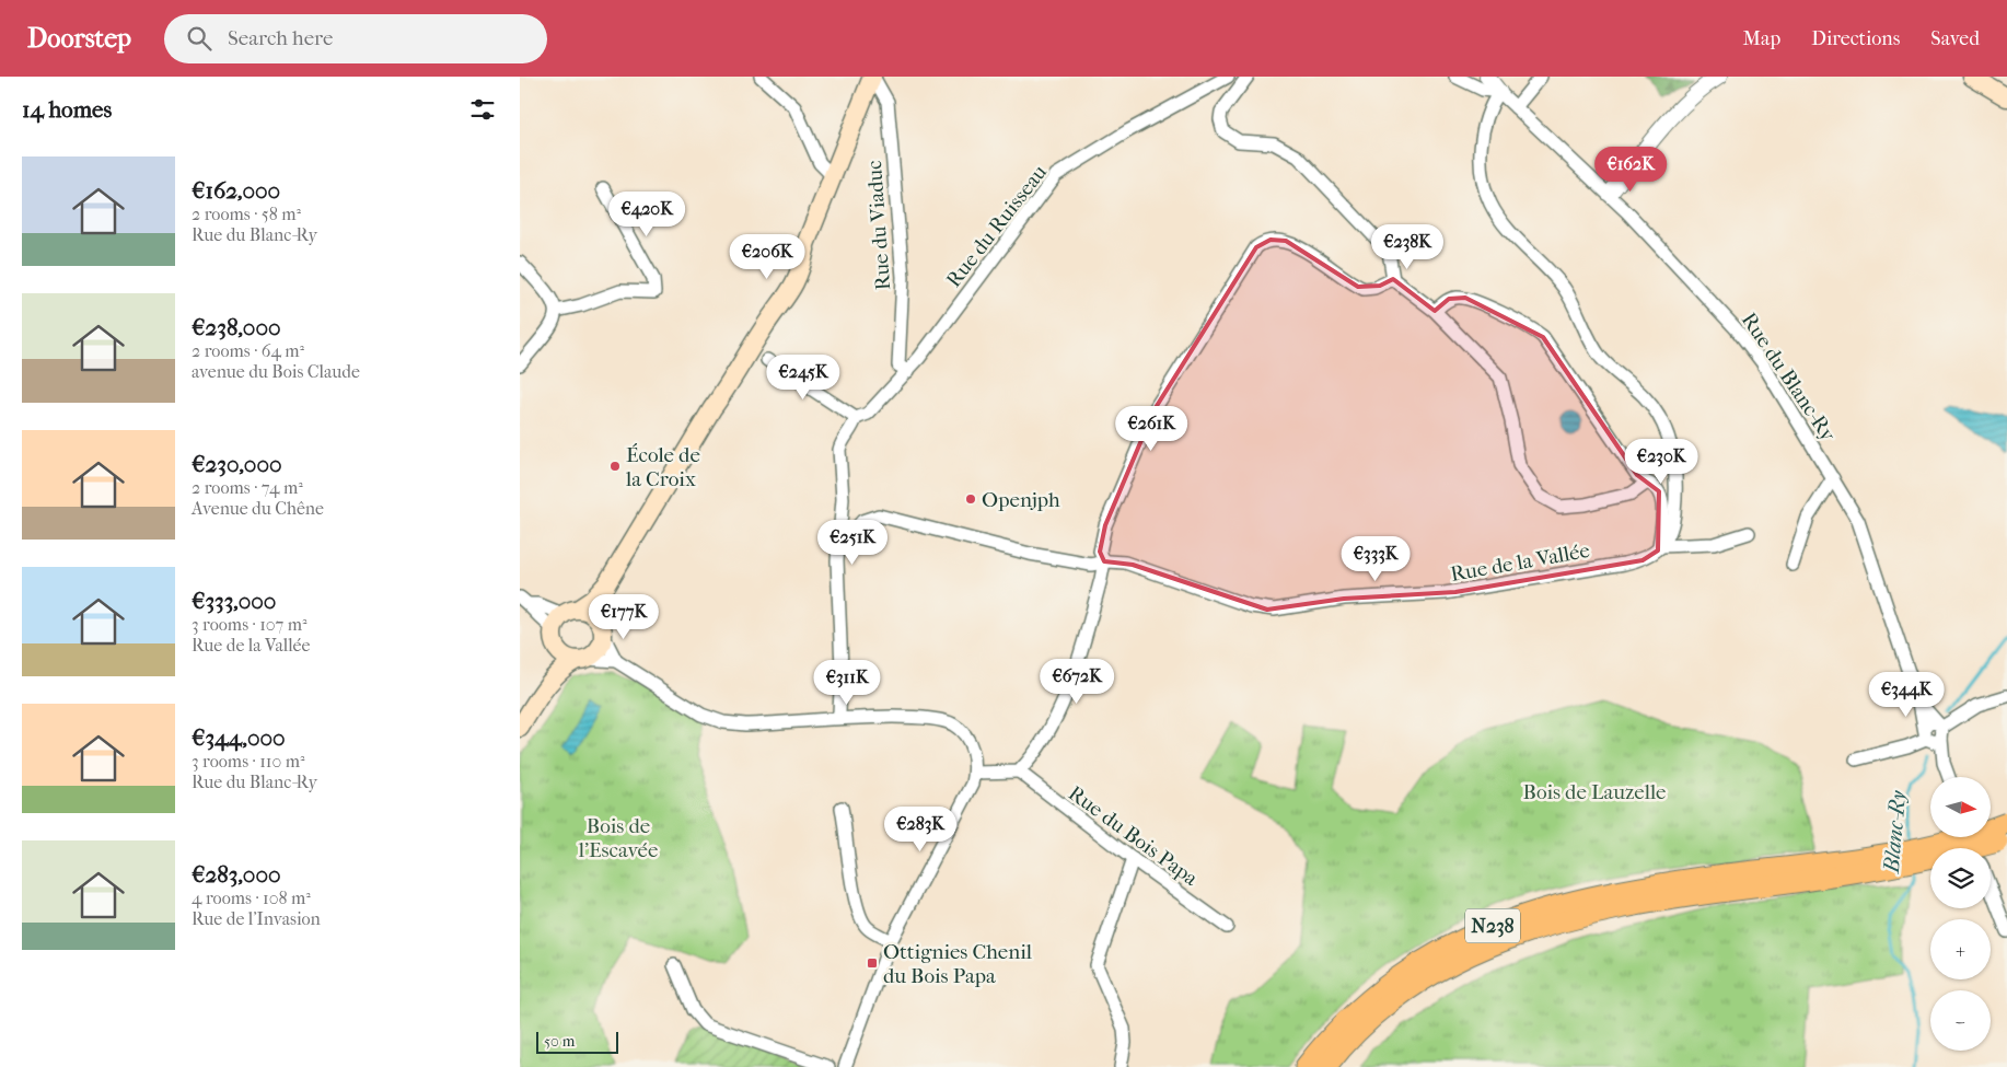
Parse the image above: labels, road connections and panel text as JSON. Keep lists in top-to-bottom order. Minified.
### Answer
{"streets":{"highway":["N238"],"street":["Rue du Viaduc","Rue du Ruisseau","Rue du Blanc-Ry","Rue de la Vallée","Rue du Bois Papa"]},"crossings":[["Rue du Viaduc","Rue du Ruisseau"]],"water":["Blanc-Ry"],"parks":["Bois de Lauzelle","Bois de l'Escavée"],"places":{"other":["École de la Croix","Openjph"],"transit":["Ottignies Chenil du Bois Papa"]},"scale_bar":"50 m","north":"right","page":{"header":"Doorstep","search":"Search here","nav":["Map","Directions","Saved"],"heading":"14 homes","list":[{"name":"€162,000","note":"2 rooms · 58 m² · Rue du Blanc-Ry"},{"name":"€238,000","note":"2 rooms · 64 m² · avenue du Bois Claude"},{"name":"€230,000","note":"2 rooms · 74 m² · Avenue du Chêne"},{"name":"€333,000","note":"3 rooms · 107 m² · Rue de la Vallée"},{"name":"€344,000","note":"3 rooms · 110 m² · Rue du Blanc-Ry"},{"name":"€283,000","note":"4 rooms · 108 m² · Rue de l'Invasion"}],"price":["€162K","€420K","€238K","€206K","€245K","€261K","€230K","€251K","€333K","€177K","€672K","€311K","€344K","€283K"],"map_buttons":["+","−"],"scale":"50 m"}}
